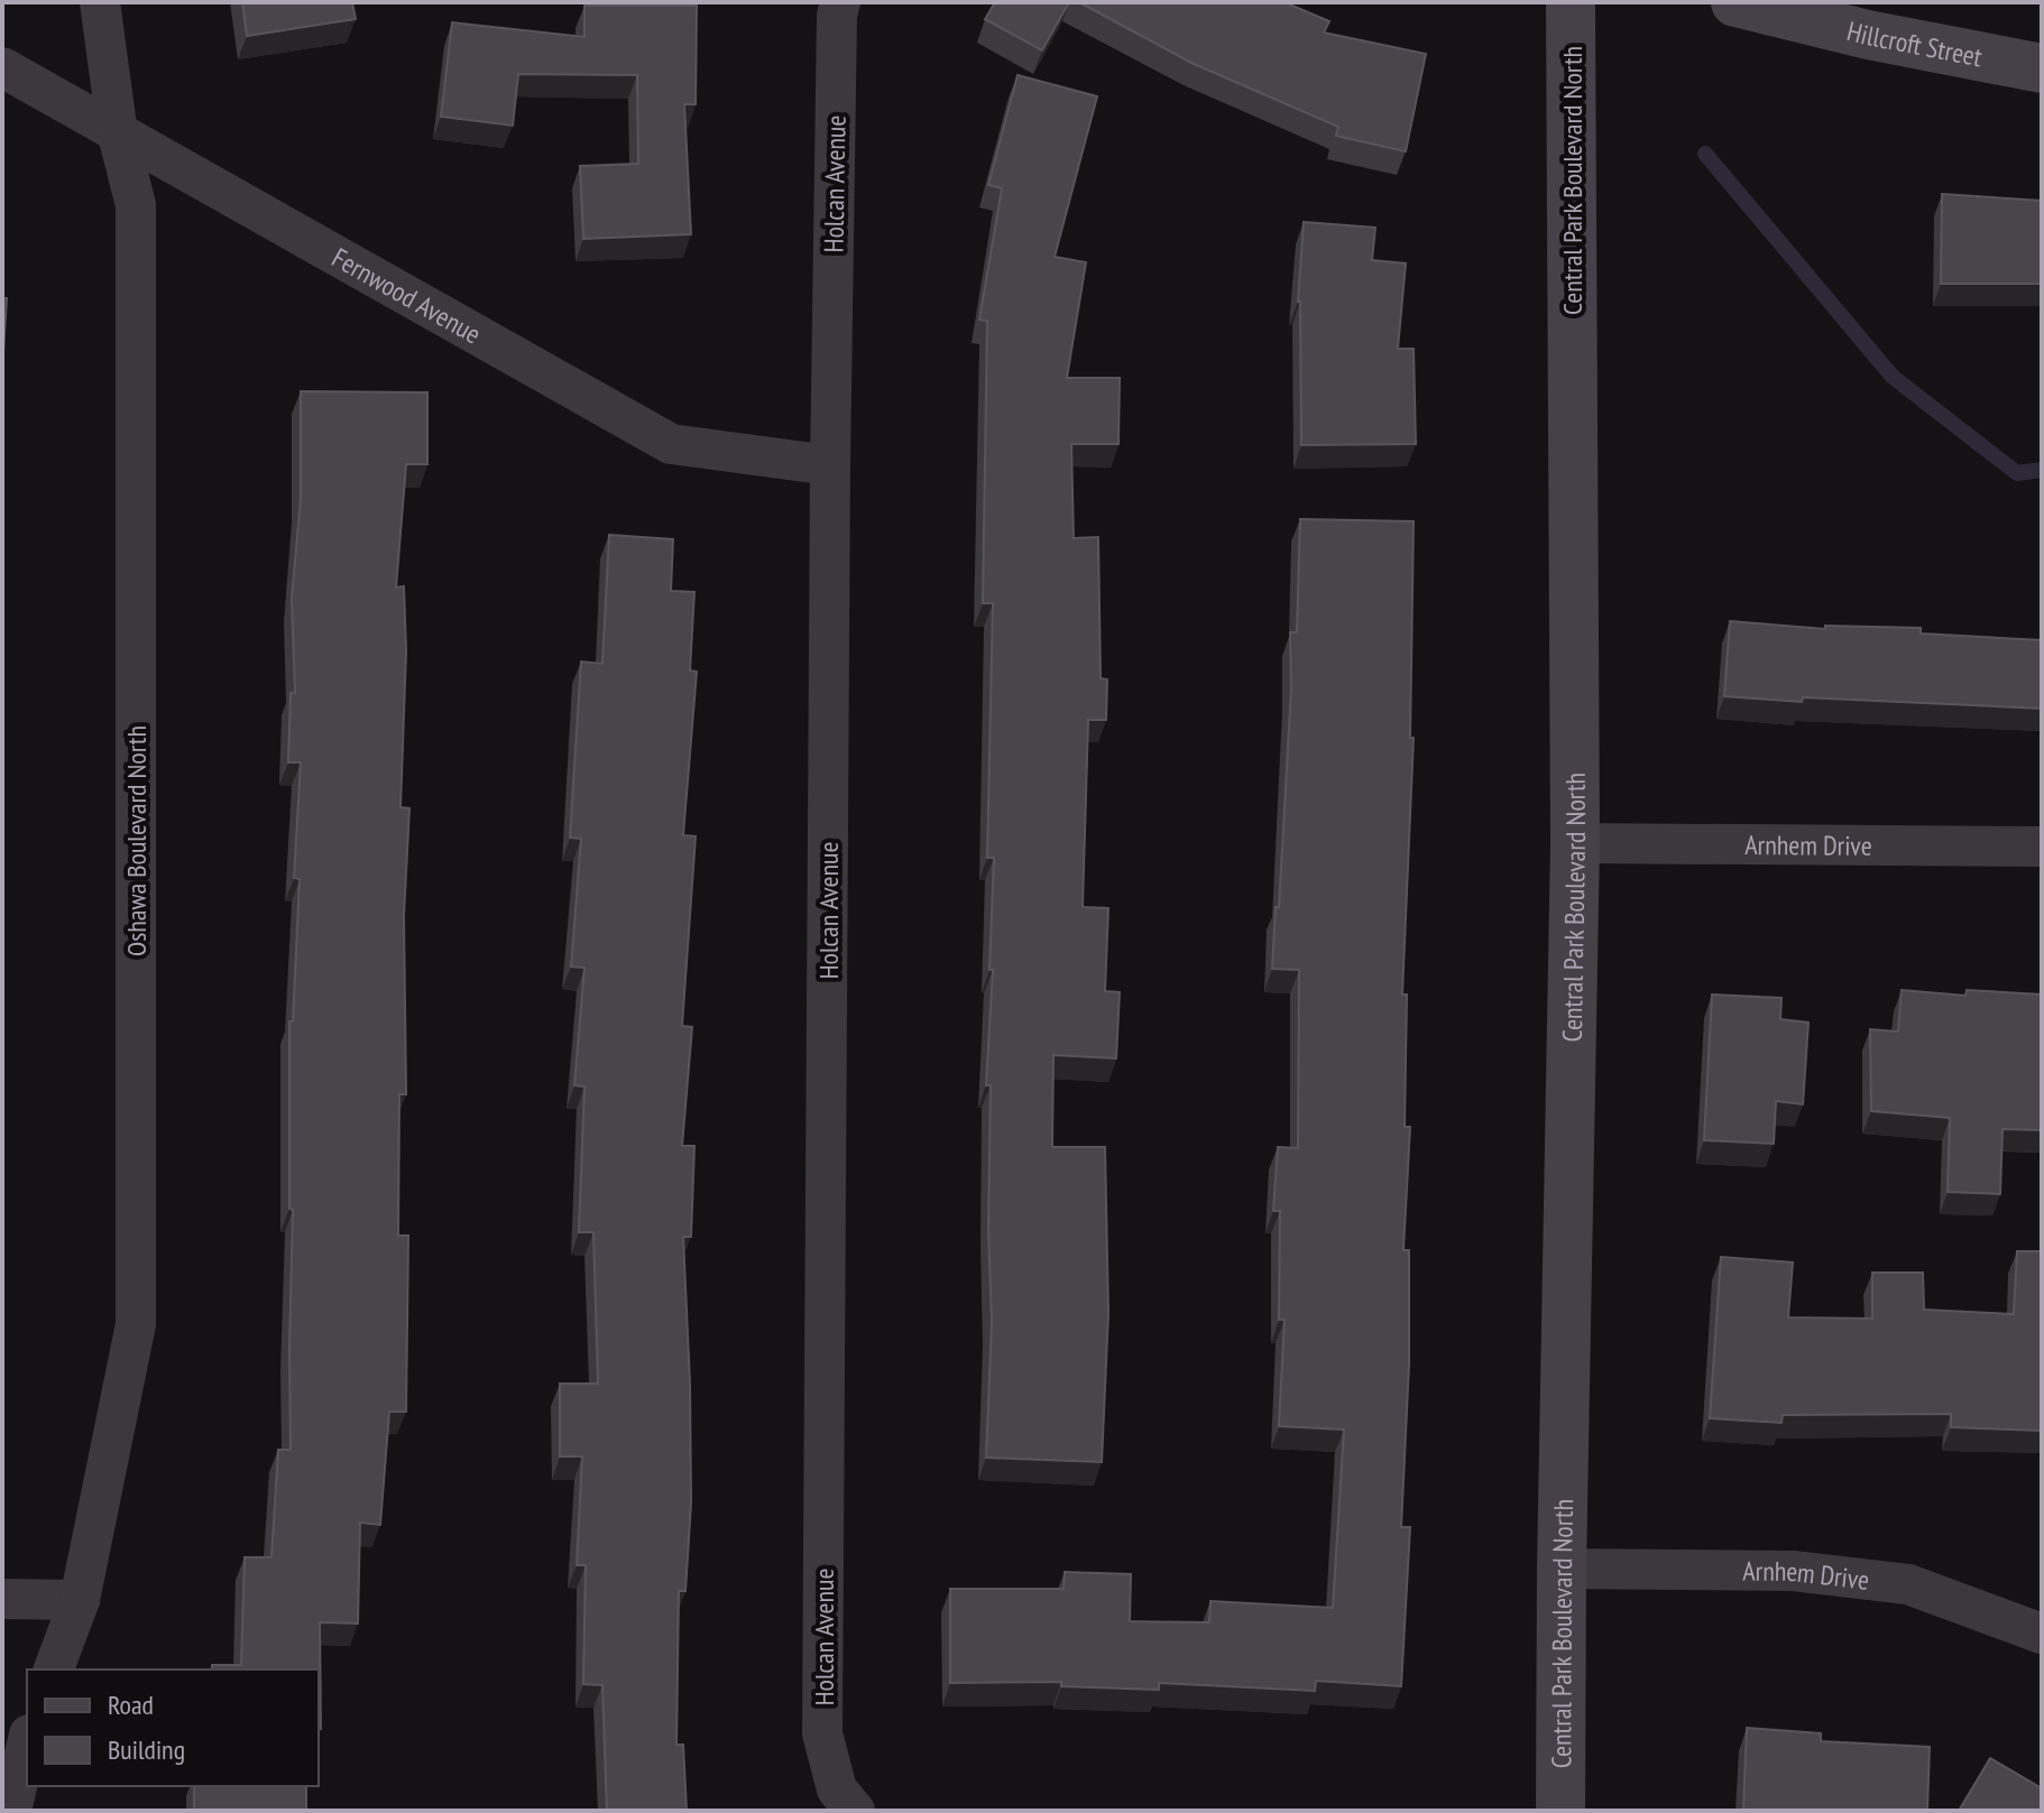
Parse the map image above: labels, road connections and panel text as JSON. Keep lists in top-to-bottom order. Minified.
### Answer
{"streets":{"street":["Hillcroft Street","Central Park Boulevard North","Holcan Avenue","Fernwood Avenue","Oshawa Boulevard North","Arnhem Drive"]},"crossings":[["Central Park Boulevard North","Arnhem Drive"],["Holcan Avenue","Fernwood Avenue"],["Fernwood Avenue","Oshawa Boulevard North"]],"legend":["Road","Building"]}
